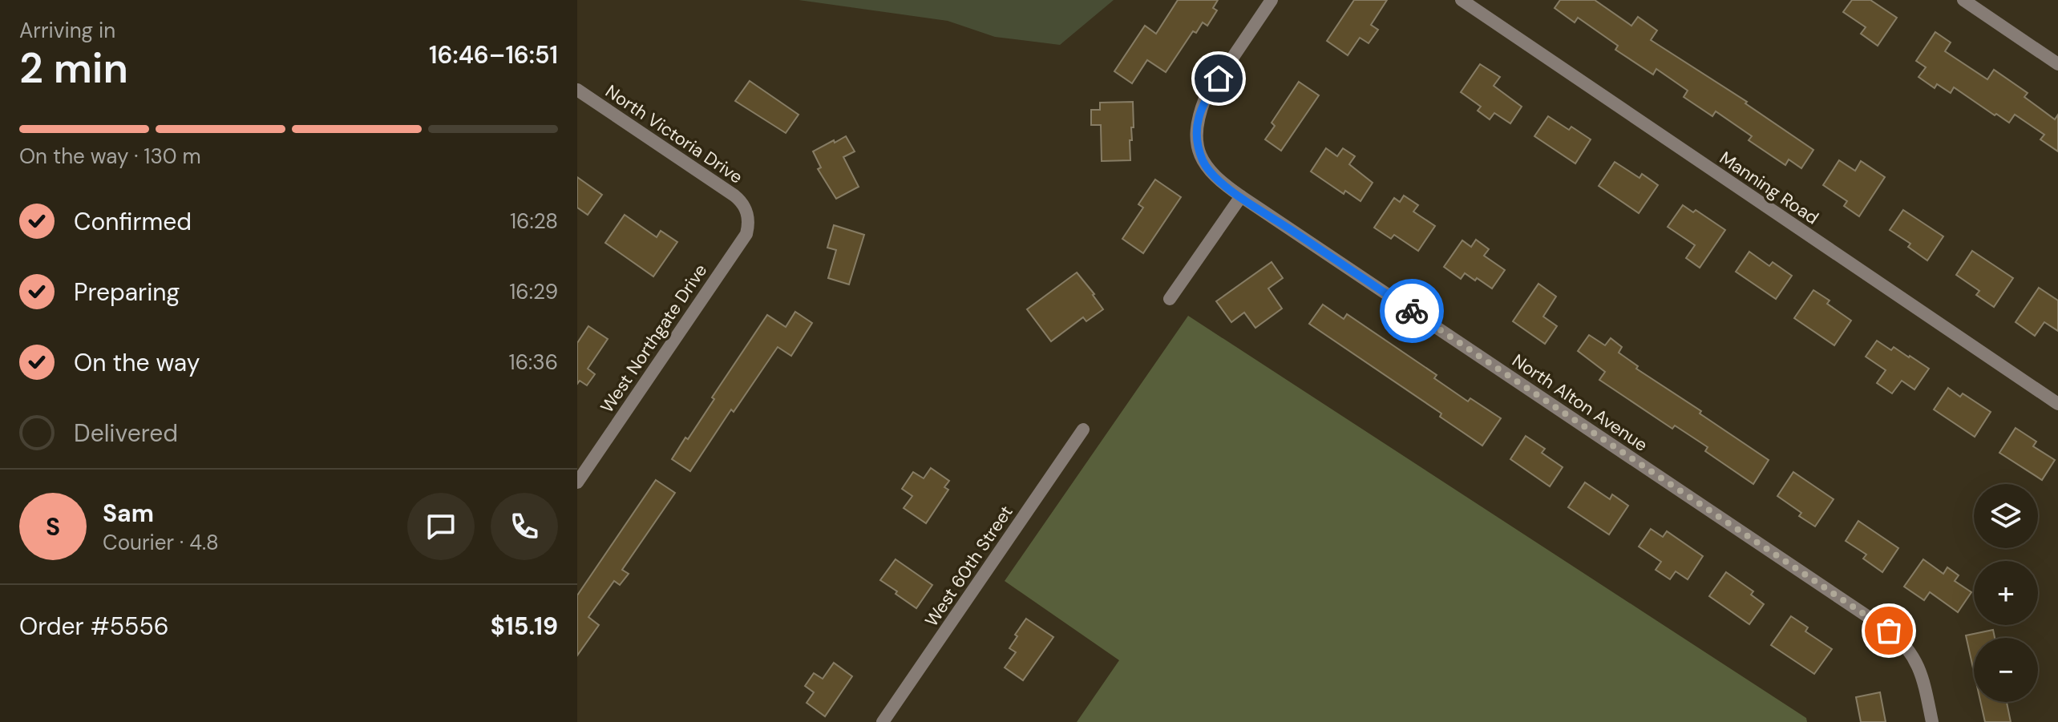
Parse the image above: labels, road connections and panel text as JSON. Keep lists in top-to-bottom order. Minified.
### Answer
{"streets":{"street":["North Victoria Drive","Manning Road","West Northgate Drive","North Alton Avenue","West 60th Street"]},"crossings":[["North Victoria Drive","West Northgate Drive"]],"page":{"heading":["2 min","Arriving in","16:46–16:51"],"panel":["Sam","Courier · 4.8","Order #5556","$15.19"],"bar":"On the way · 130 m","list":[["Confirmed","16:28"],["Preparing","16:29"],["On the way","16:36"],"Delivered"],"map_buttons":["+","−"],"round":"S"}}
